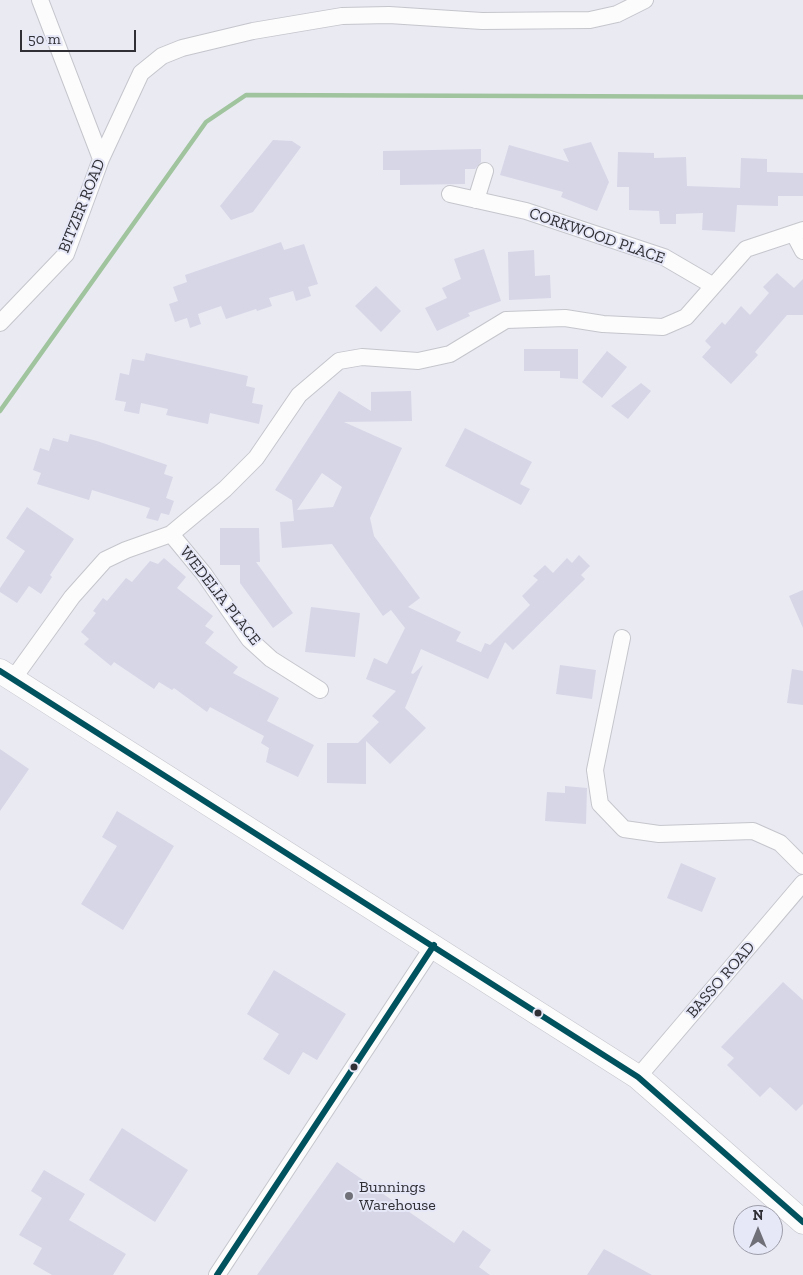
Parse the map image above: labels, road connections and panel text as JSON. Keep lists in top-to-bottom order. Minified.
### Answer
{"streets":{"street":["BITZER ROAD","CORKWOOD PLACE","WEDELIA PLACE","BASSO ROAD"]},"places":["Bunnings Warehouse"],"scale_bar":"50 m","north":"top"}
